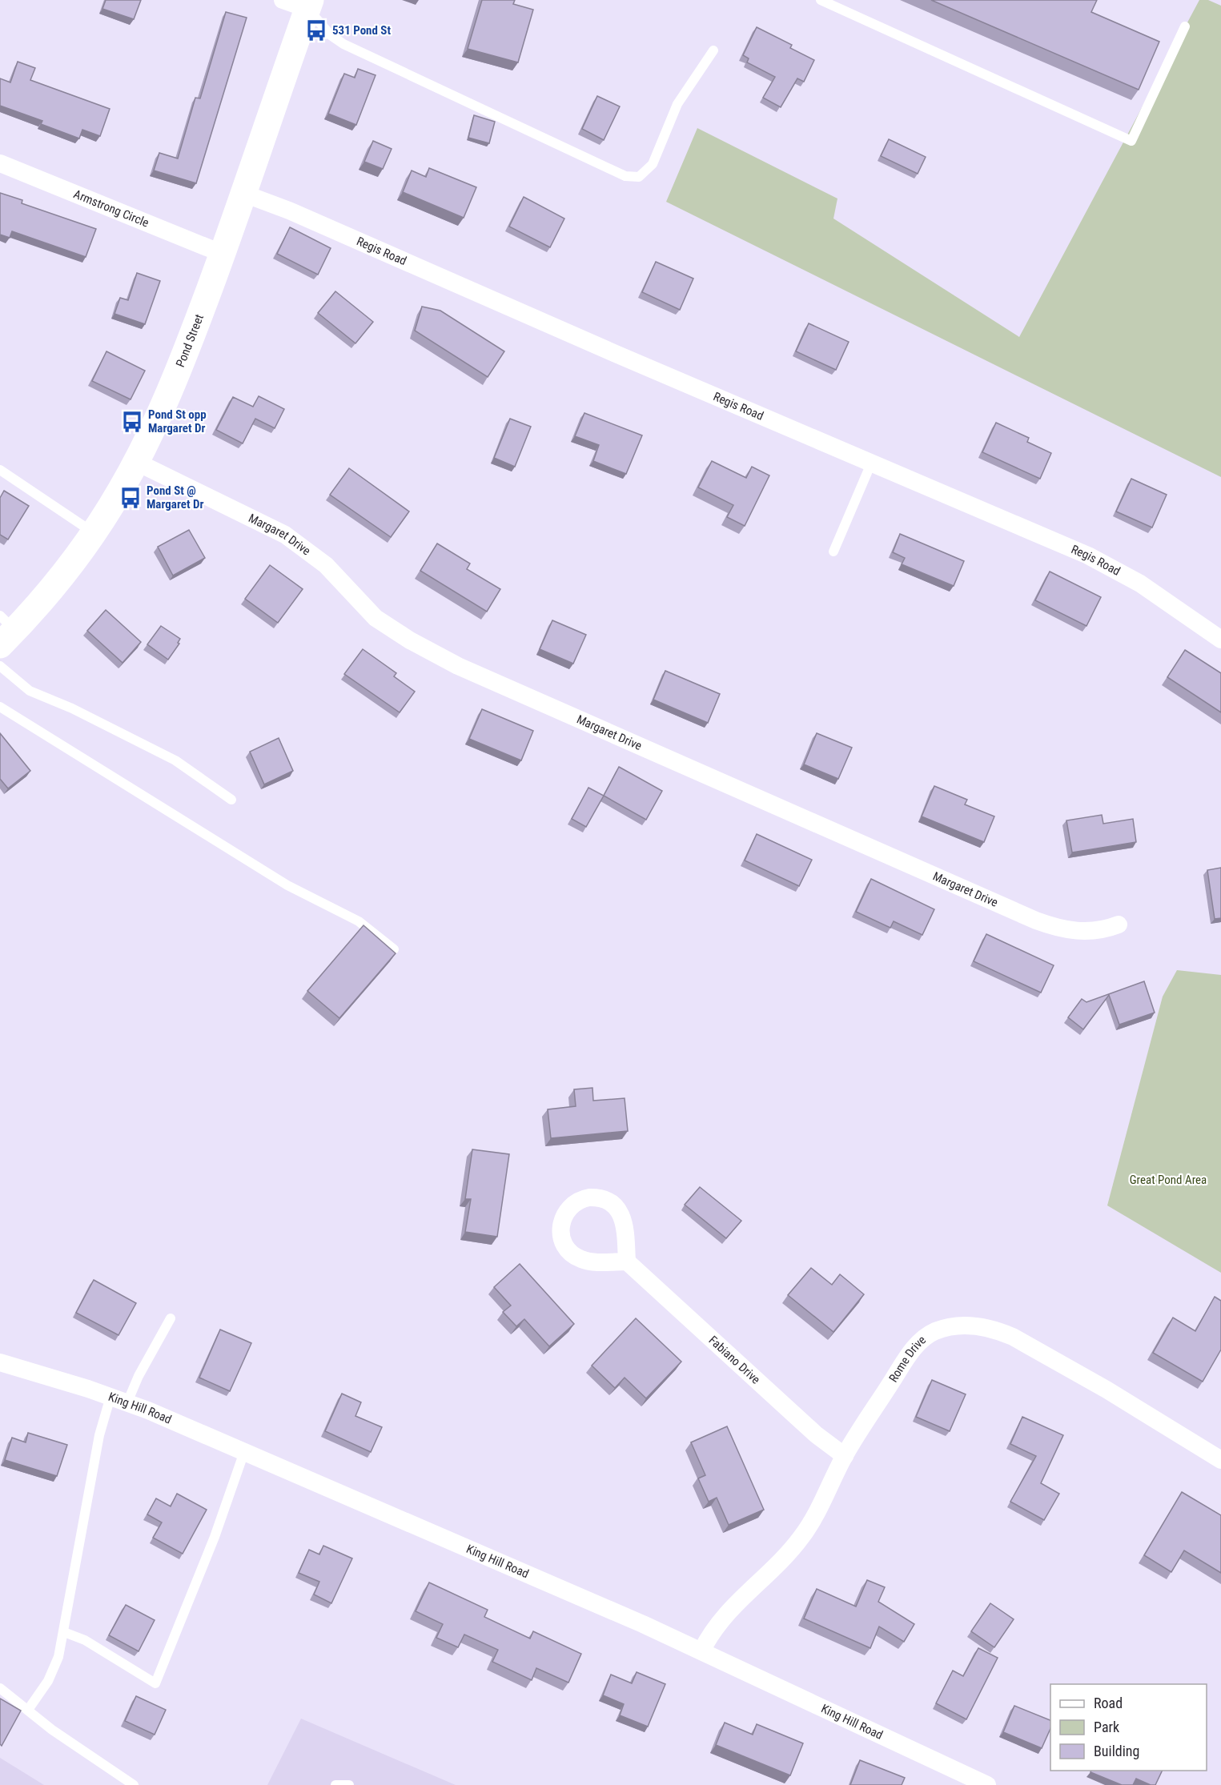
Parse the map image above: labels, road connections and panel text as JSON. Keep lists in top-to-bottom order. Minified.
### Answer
{"streets":{"main road":["Pond Street"],"street":["Armstrong Circle","Regis Road","Margaret Drive","Fabiano Drive","Rome Drive","King Hill Road"]},"crossings":[["Armstrong Circle","Pond Street"],["Regis Road","Pond Street"],["Pond Street","Margaret Drive"],["Fabiano Drive","Rome Drive"],["Rome Drive","King Hill Road"]],"parks":["Great Pond Area"],"places":{"bus stop":["531 Pond St","Pond St opp Margaret Dr","Pond St @ Margaret Dr"]},"legend":["Road","Park","Building"]}
